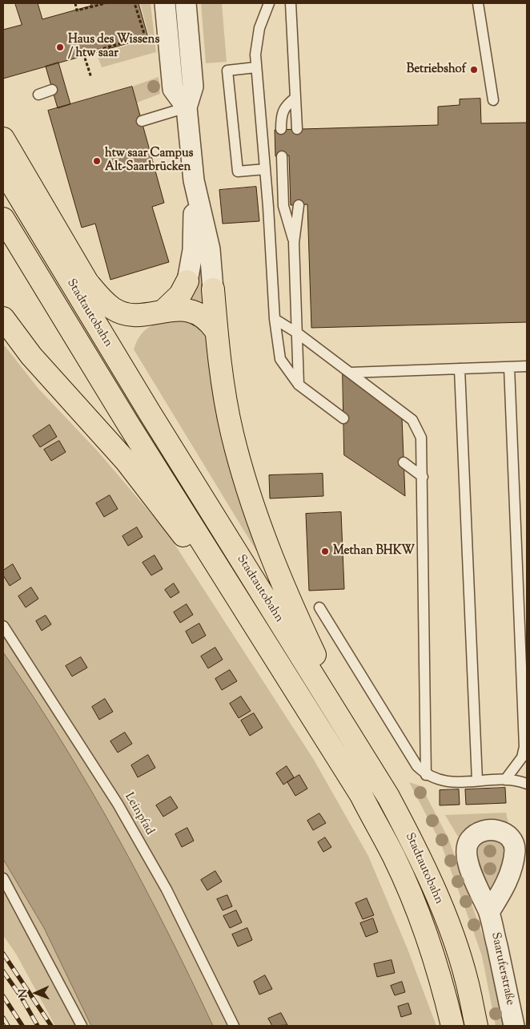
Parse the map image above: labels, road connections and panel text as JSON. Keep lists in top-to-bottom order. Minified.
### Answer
{"streets":{"highway":["Stadtautobahn"],"street":["Saaruferstraße"],"lane":["Leinpfad"]},"places":["Haus des Wissens / htw saar","Betriebshof","htw saar Campus Alt-Saarbrücken","Methan BHKW"],"north":"left"}
